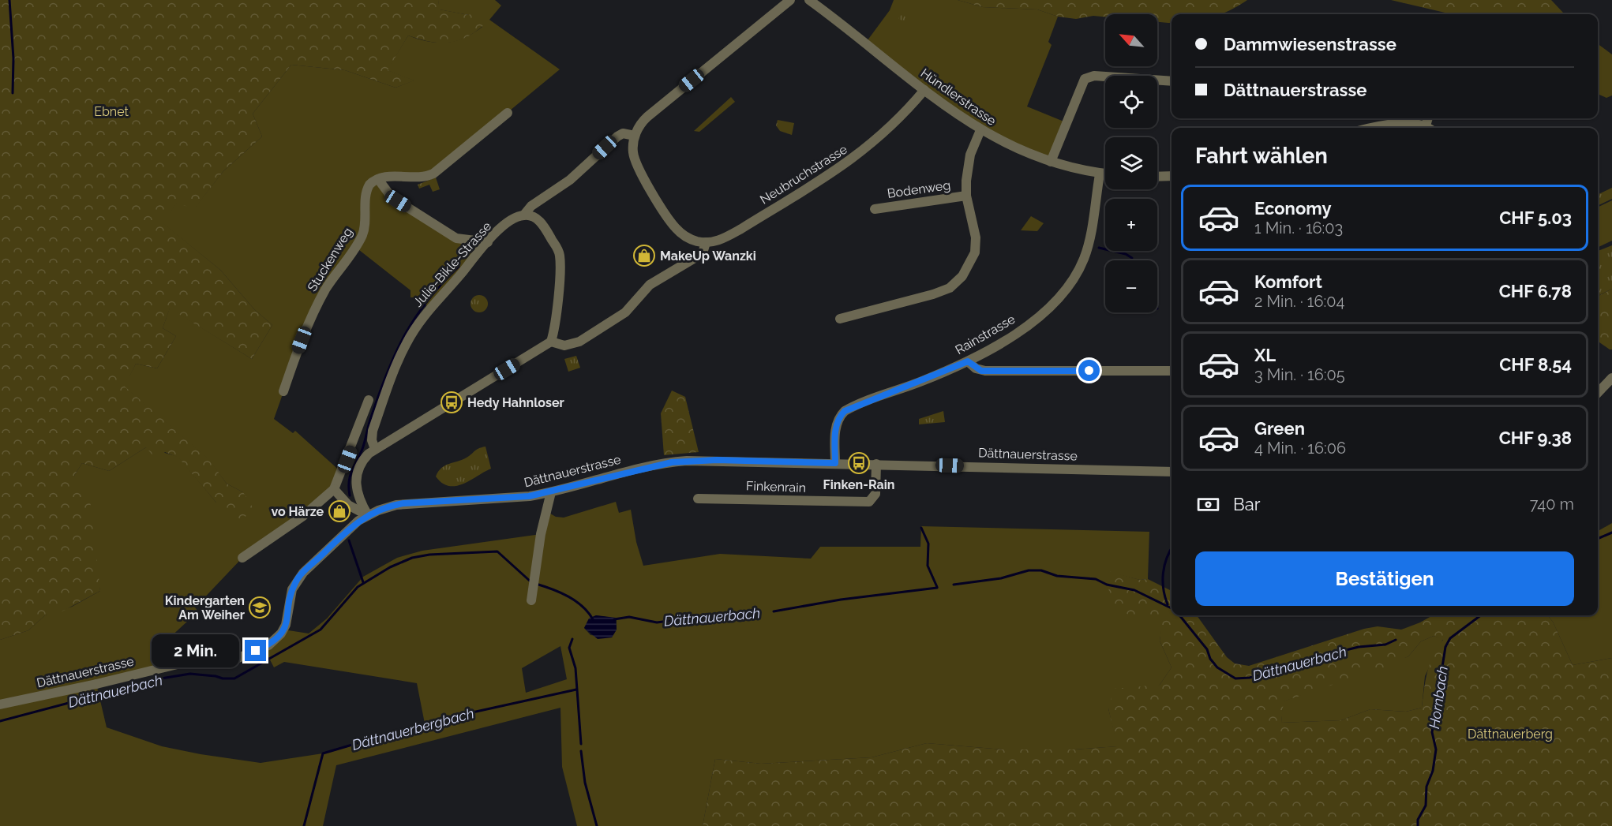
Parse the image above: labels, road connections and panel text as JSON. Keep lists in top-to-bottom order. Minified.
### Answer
{"streets":{"street":["Hündlerstrasse","Neubruchstrasse","Bodenweg","Stuckenweg","Julie-Bikle-Strasse","Rainstrasse","Dättnauerstrasse","Finkenrain"]},"crossings":[["Hündlerstrasse","Neubruchstrasse"],["Hündlerstrasse","Rainstrasse"],["Rainstrasse","Dättnauerstrasse"],["Dättnauerstrasse","Finkenrain"]],"water":["Dättnauerbach","Hornbach","Dättnauerbergbach"],"parks":["Ebnet","Dättnauerberg"],"places":{"shop":["MakeUp Wanzki","vo Härze"],"bus stop":["Hedy Hahnloser","Finken-Rain"],"school or university":["Kindergarten Am Weiher"]},"north":"top left","page":{"map_buttons":["+","−"],"banner":["Dammwiesenstrasse","Dättnauerstrasse"],"heading":"Fahrt wählen","list":[{"name":"Economy","note":"1 Min. · 16:03","value":"CHF 5.03"},{"name":"Komfort","note":"2 Min. · 16:04","value":"CHF 6.78"},{"name":"XL","note":"3 Min. · 16:05","value":"CHF 8.54"},{"name":"Green","note":"4 Min. · 16:06","value":"CHF 9.38"}],"pay":["Bar","740 m"],"buttons":"Bestätigen","bubble":"2 Min."}}
